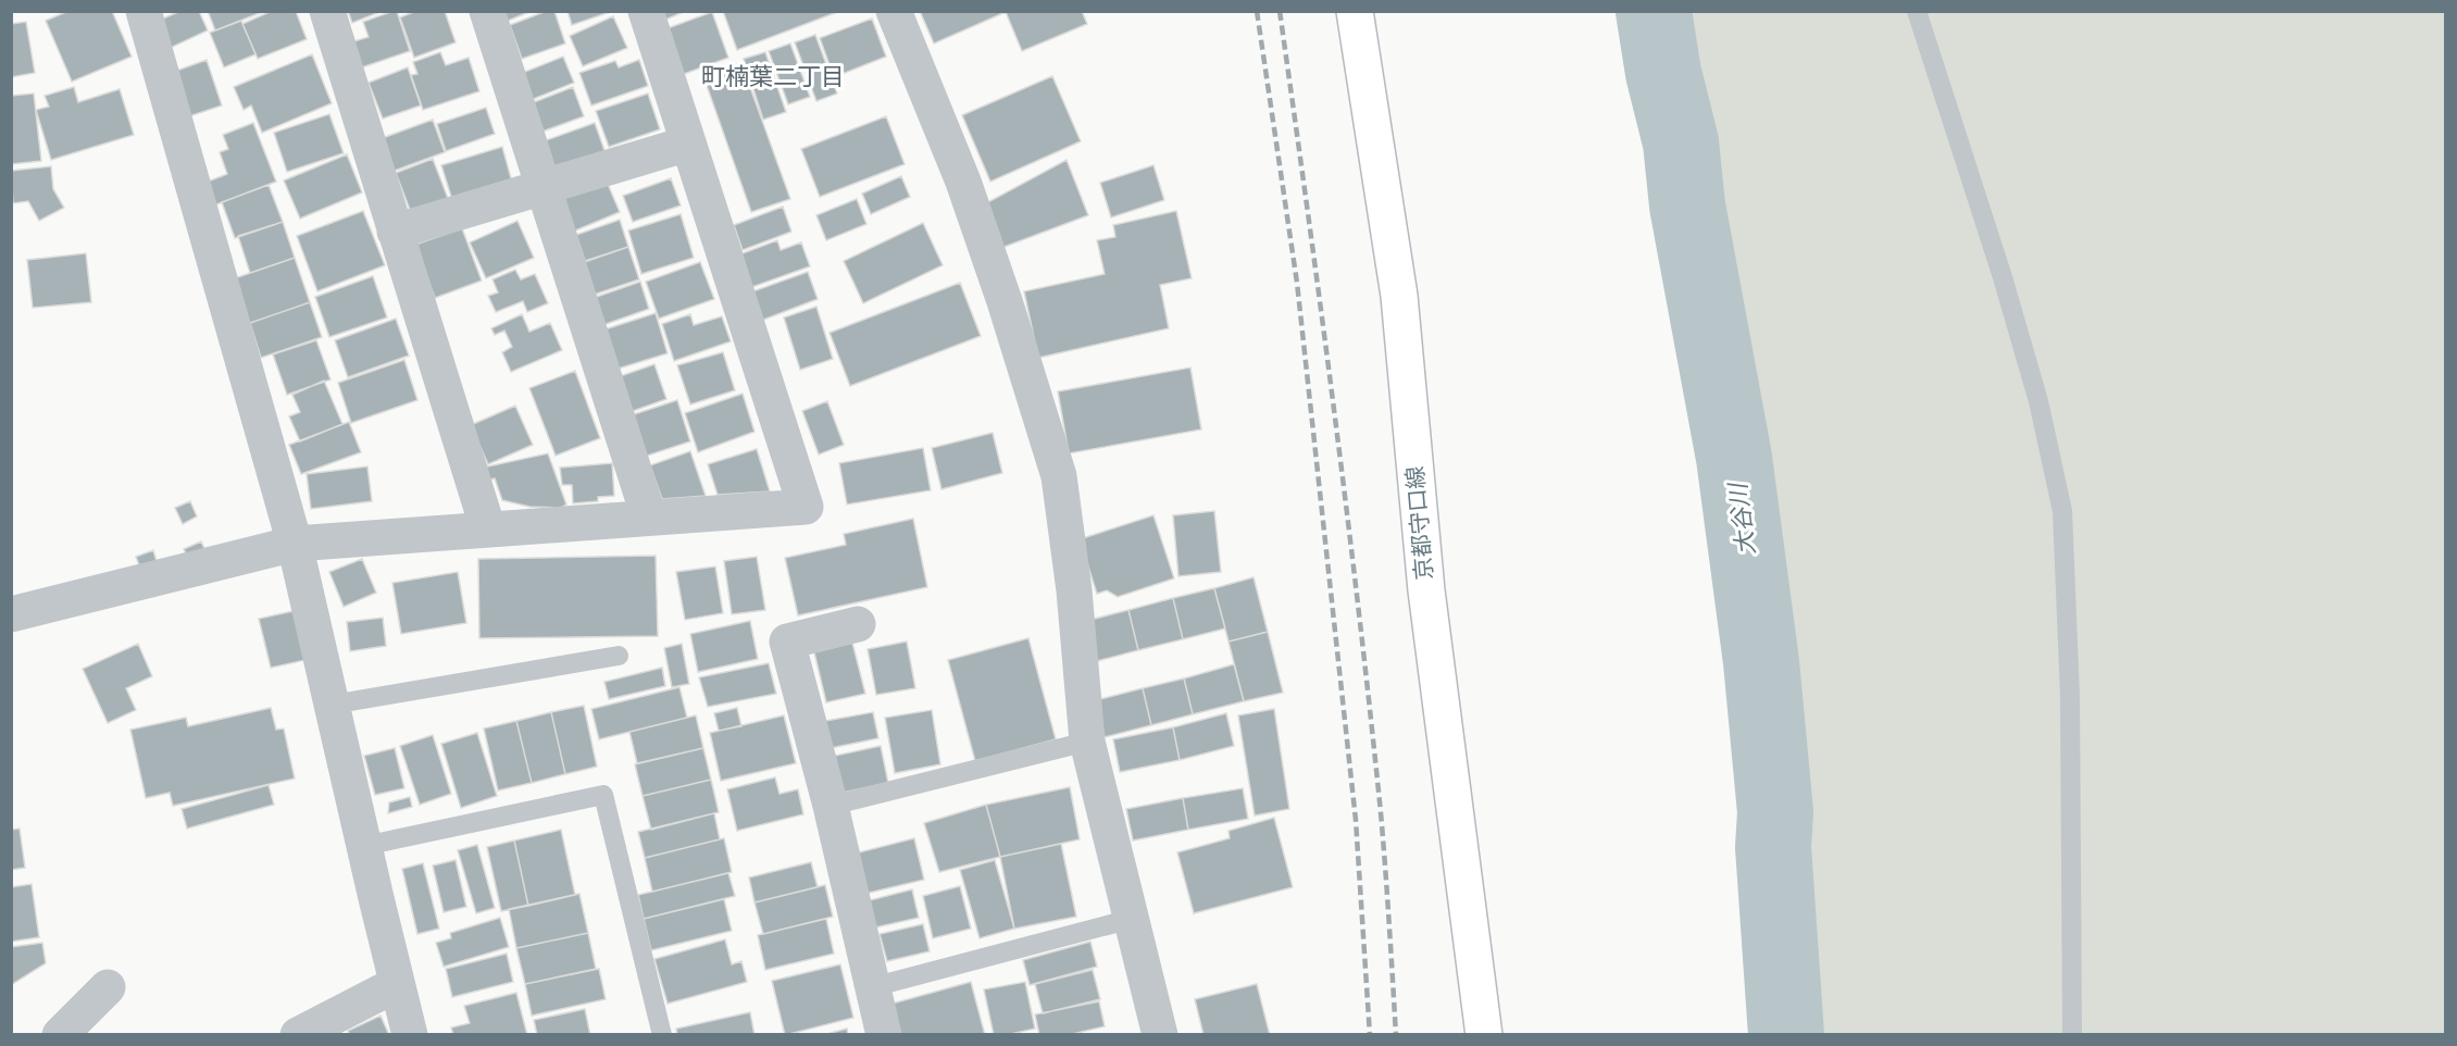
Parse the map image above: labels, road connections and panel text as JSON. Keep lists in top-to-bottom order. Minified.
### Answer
{"streets":{"main road":["京都守口線"]},"districts":["町楠葉二丁目"],"water":["大谷川"]}
